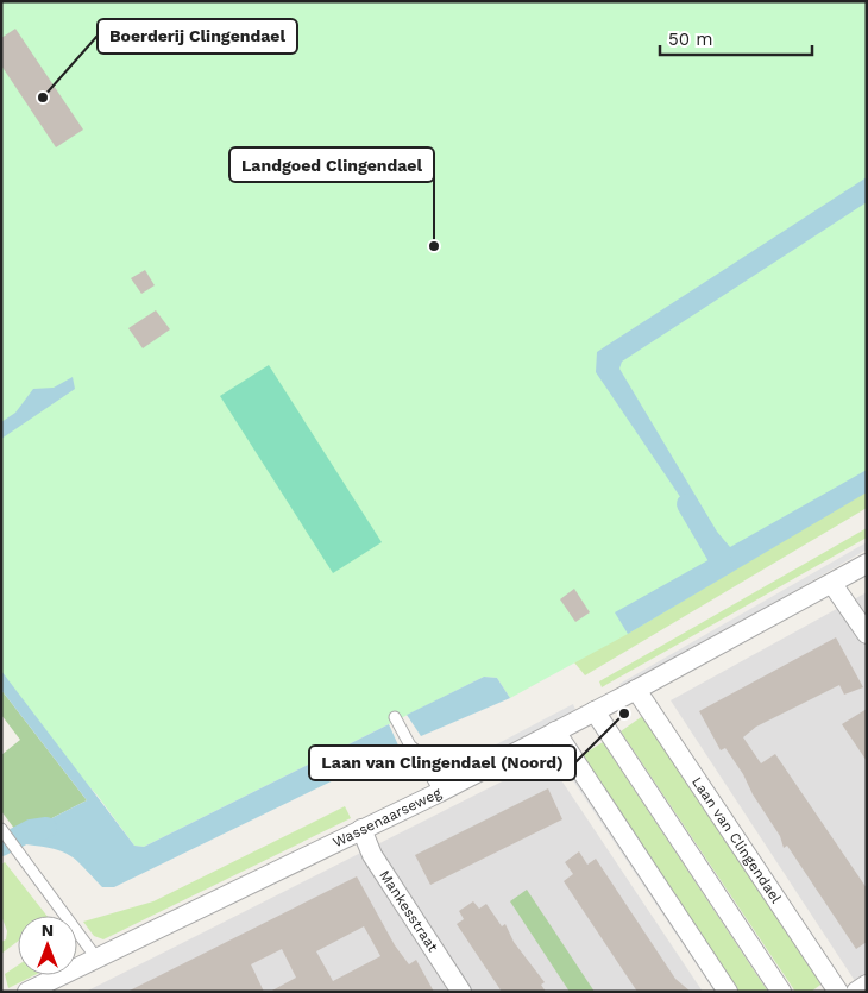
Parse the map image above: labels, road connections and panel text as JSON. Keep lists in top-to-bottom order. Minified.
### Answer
{"streets":{"street":["Wassenaarseweg","Laan van Clingendael","Mankesstraat"]},"crossings":[["Wassenaarseweg","Laan van Clingendael"],["Wassenaarseweg","Mankesstraat"]],"places":["Boerderij Clingendael","Landgoed Clingendael","Laan van Clingendael (Noord)"],"scale_bar":"50 m","north":"top"}
